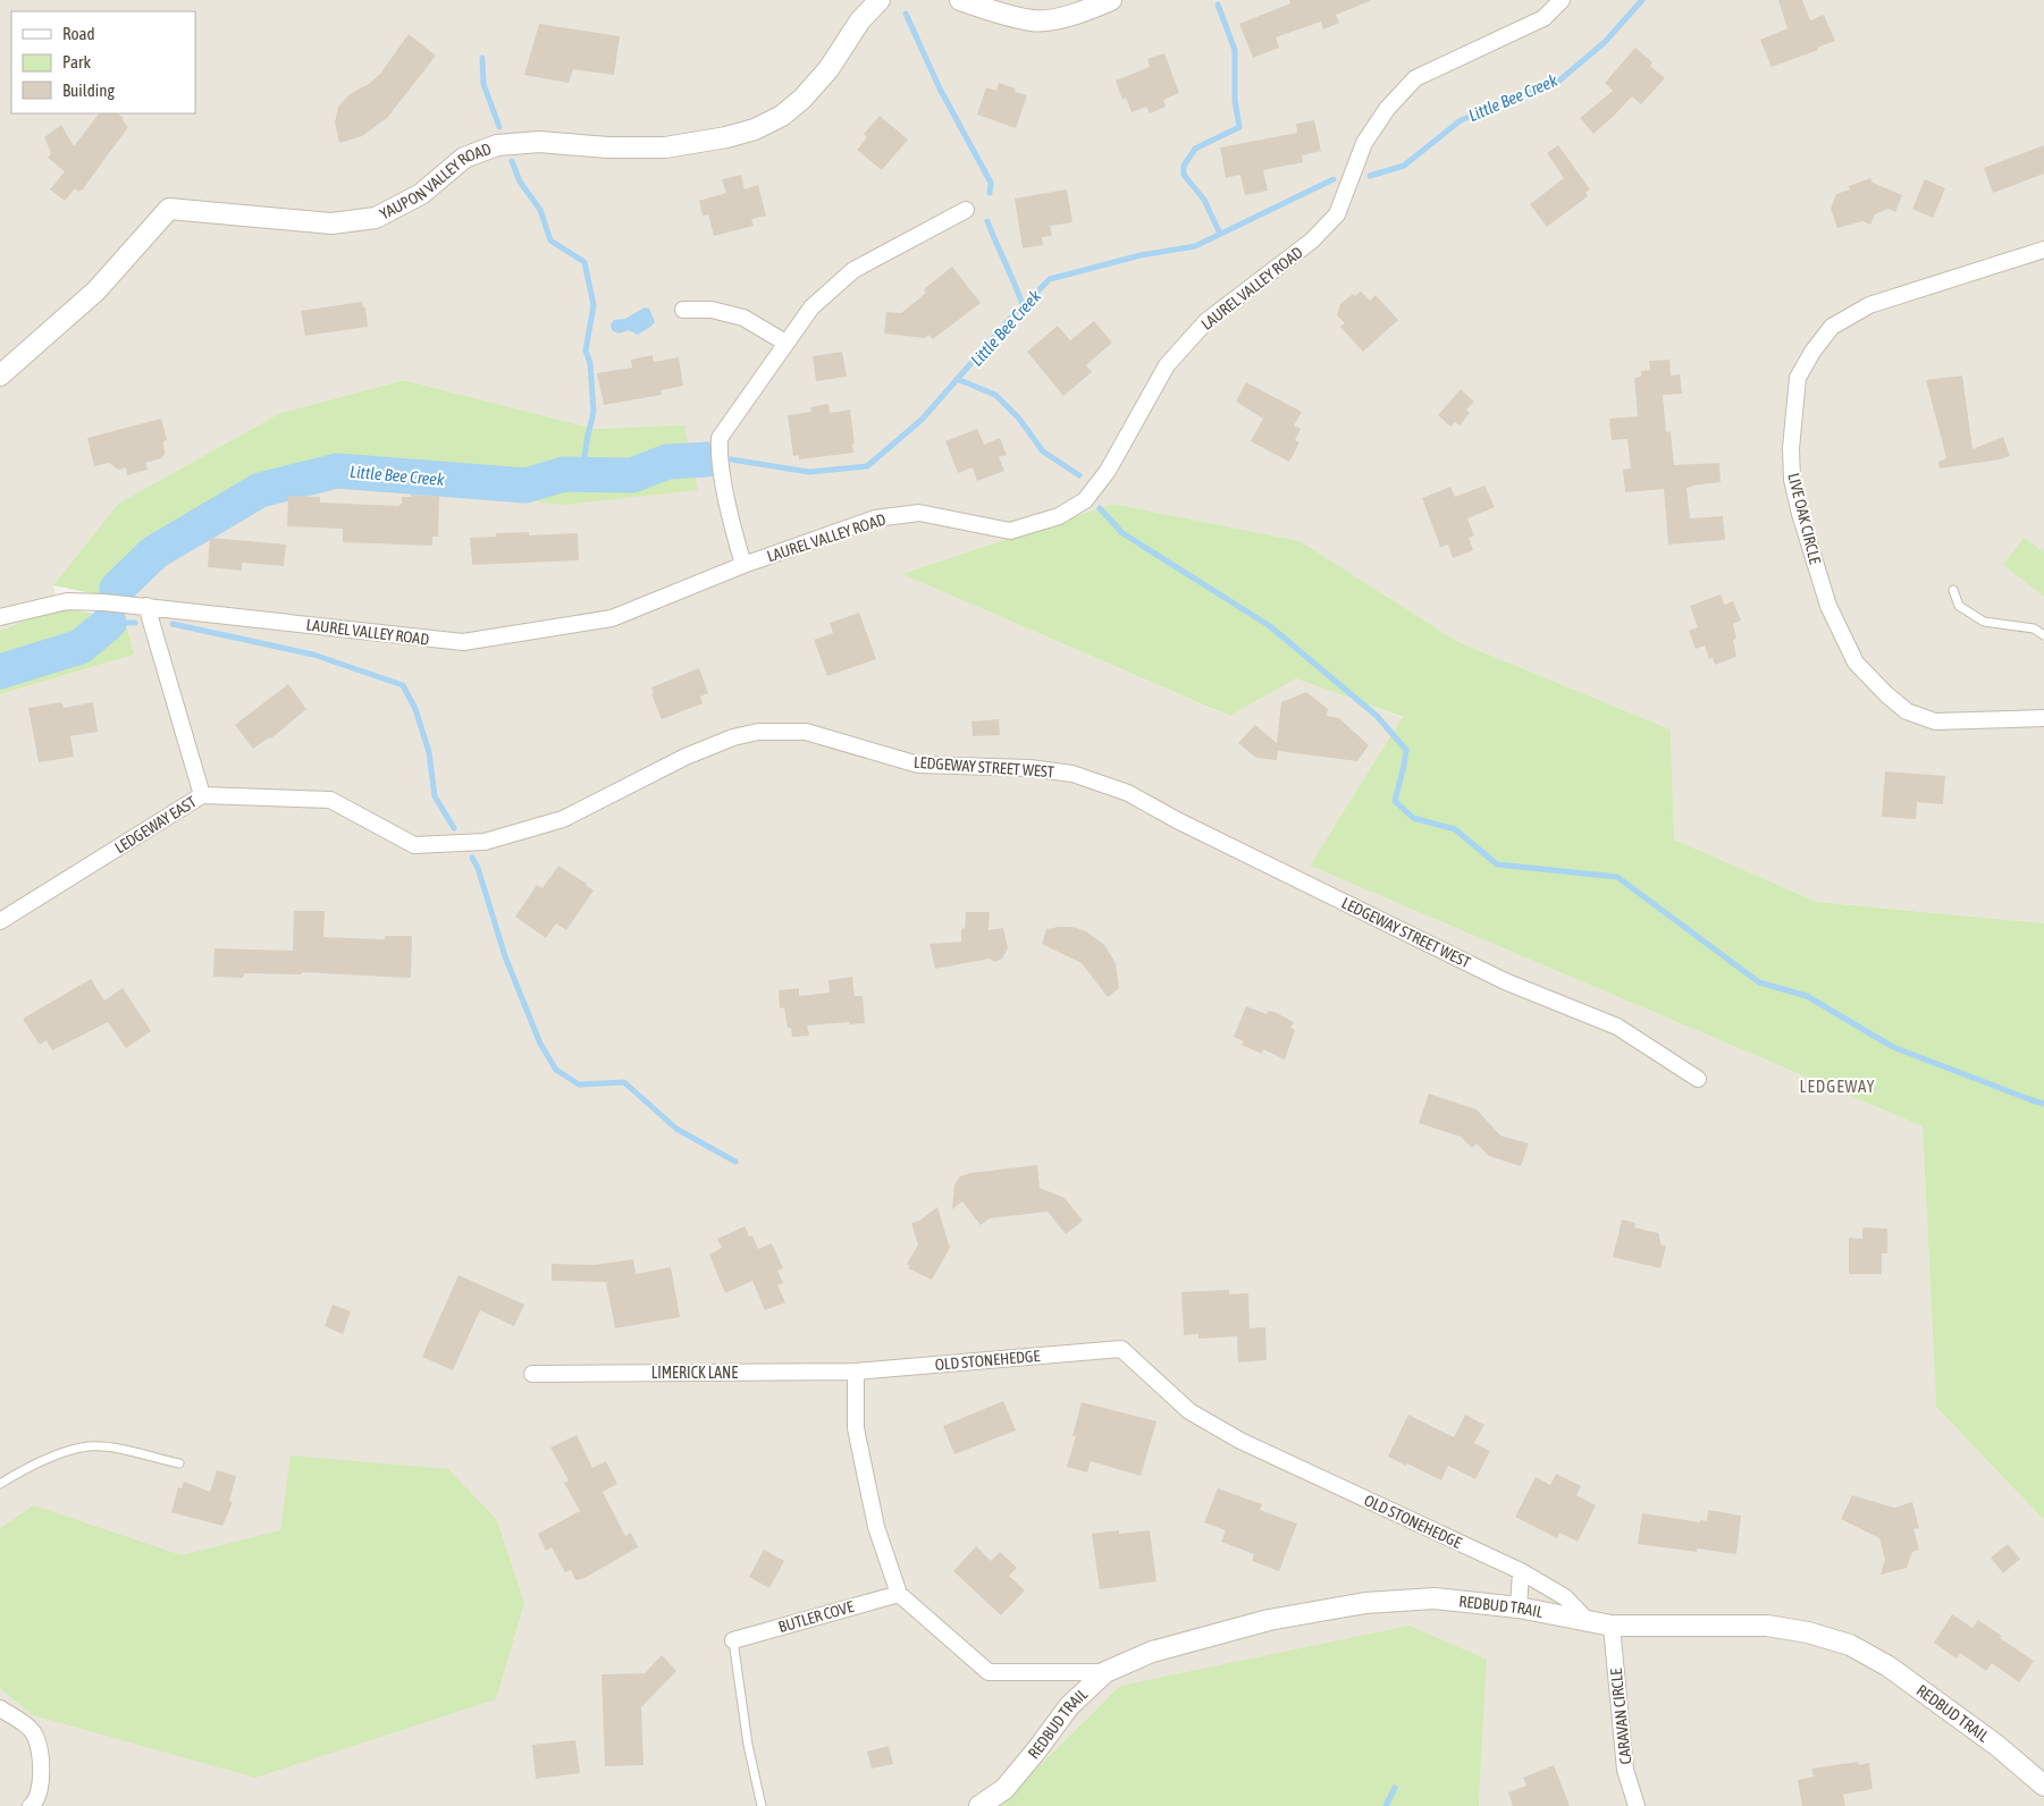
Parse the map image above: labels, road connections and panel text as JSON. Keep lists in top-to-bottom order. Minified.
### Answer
{"streets":{"street":["YAUPON VALLEY ROAD","LAUREL VALLEY ROAD","LIVE OAK CIRCLE","LEDGEWAY STREET WEST","LEDGEWAY EAST","OLD STONEHEDGE","LIMERICK LANE","REDBUD TRAIL","BUTLER COVE","CARAVAN CIRCLE"]},"crossings":[["LAUREL VALLEY ROAD","LEDGEWAY EAST"],["LEDGEWAY STREET WEST","LEDGEWAY EAST"],["OLD STONEHEDGE","LIMERICK LANE"],["OLD STONEHEDGE","REDBUD TRAIL"],["REDBUD TRAIL","CARAVAN CIRCLE"]],"districts":["LEDGEWAY"],"water":["Little Bee Creek"],"legend":["Road","Park","Building"]}
